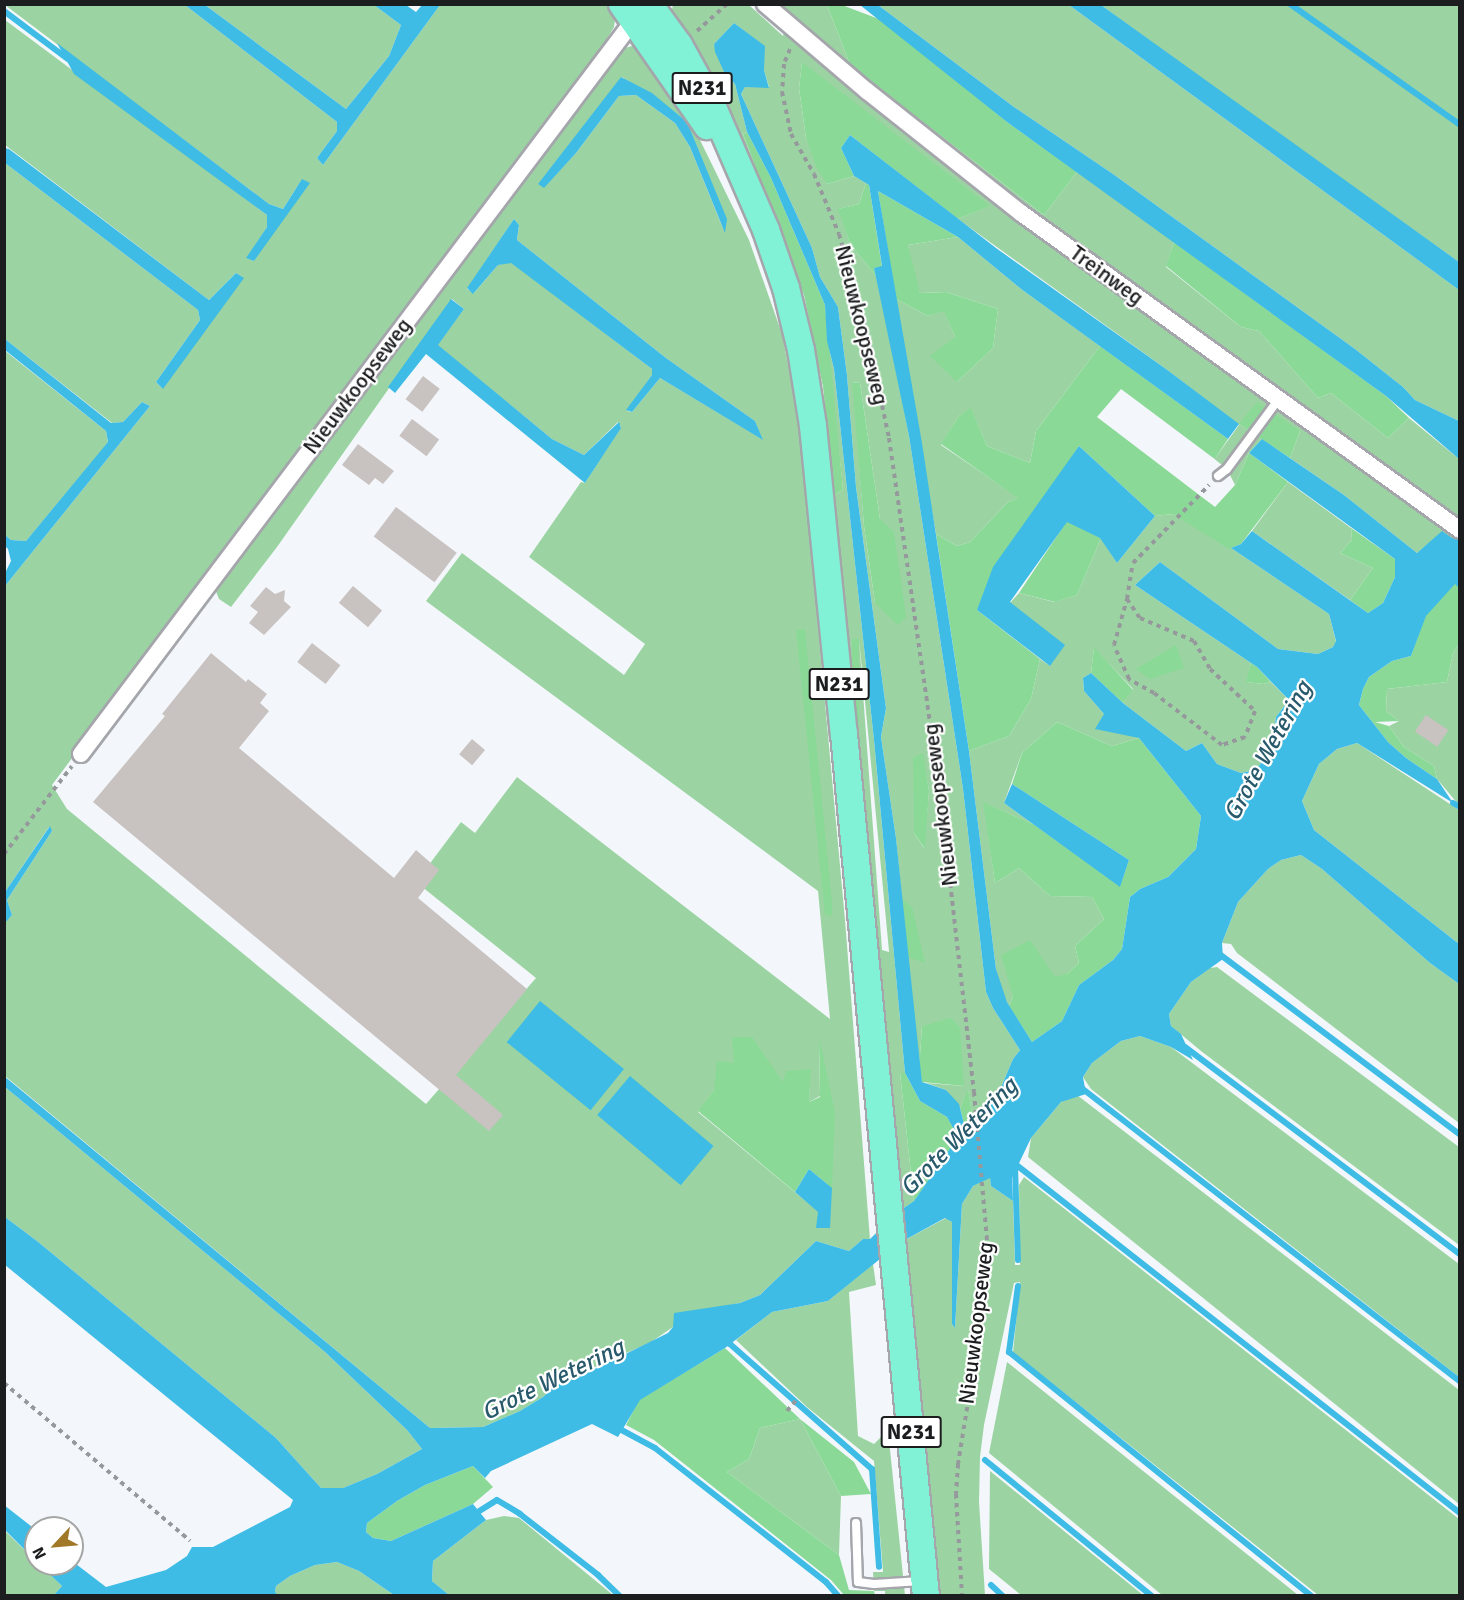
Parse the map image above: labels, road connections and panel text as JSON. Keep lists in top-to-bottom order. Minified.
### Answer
{"streets":{"main road":["N231","Nieuwkoopseweg"],"street":["Treinweg"]},"crossings":[["Treinweg","Nieuwkoopseweg"]],"water":["Grote Wetering"],"north":"bottom left"}
